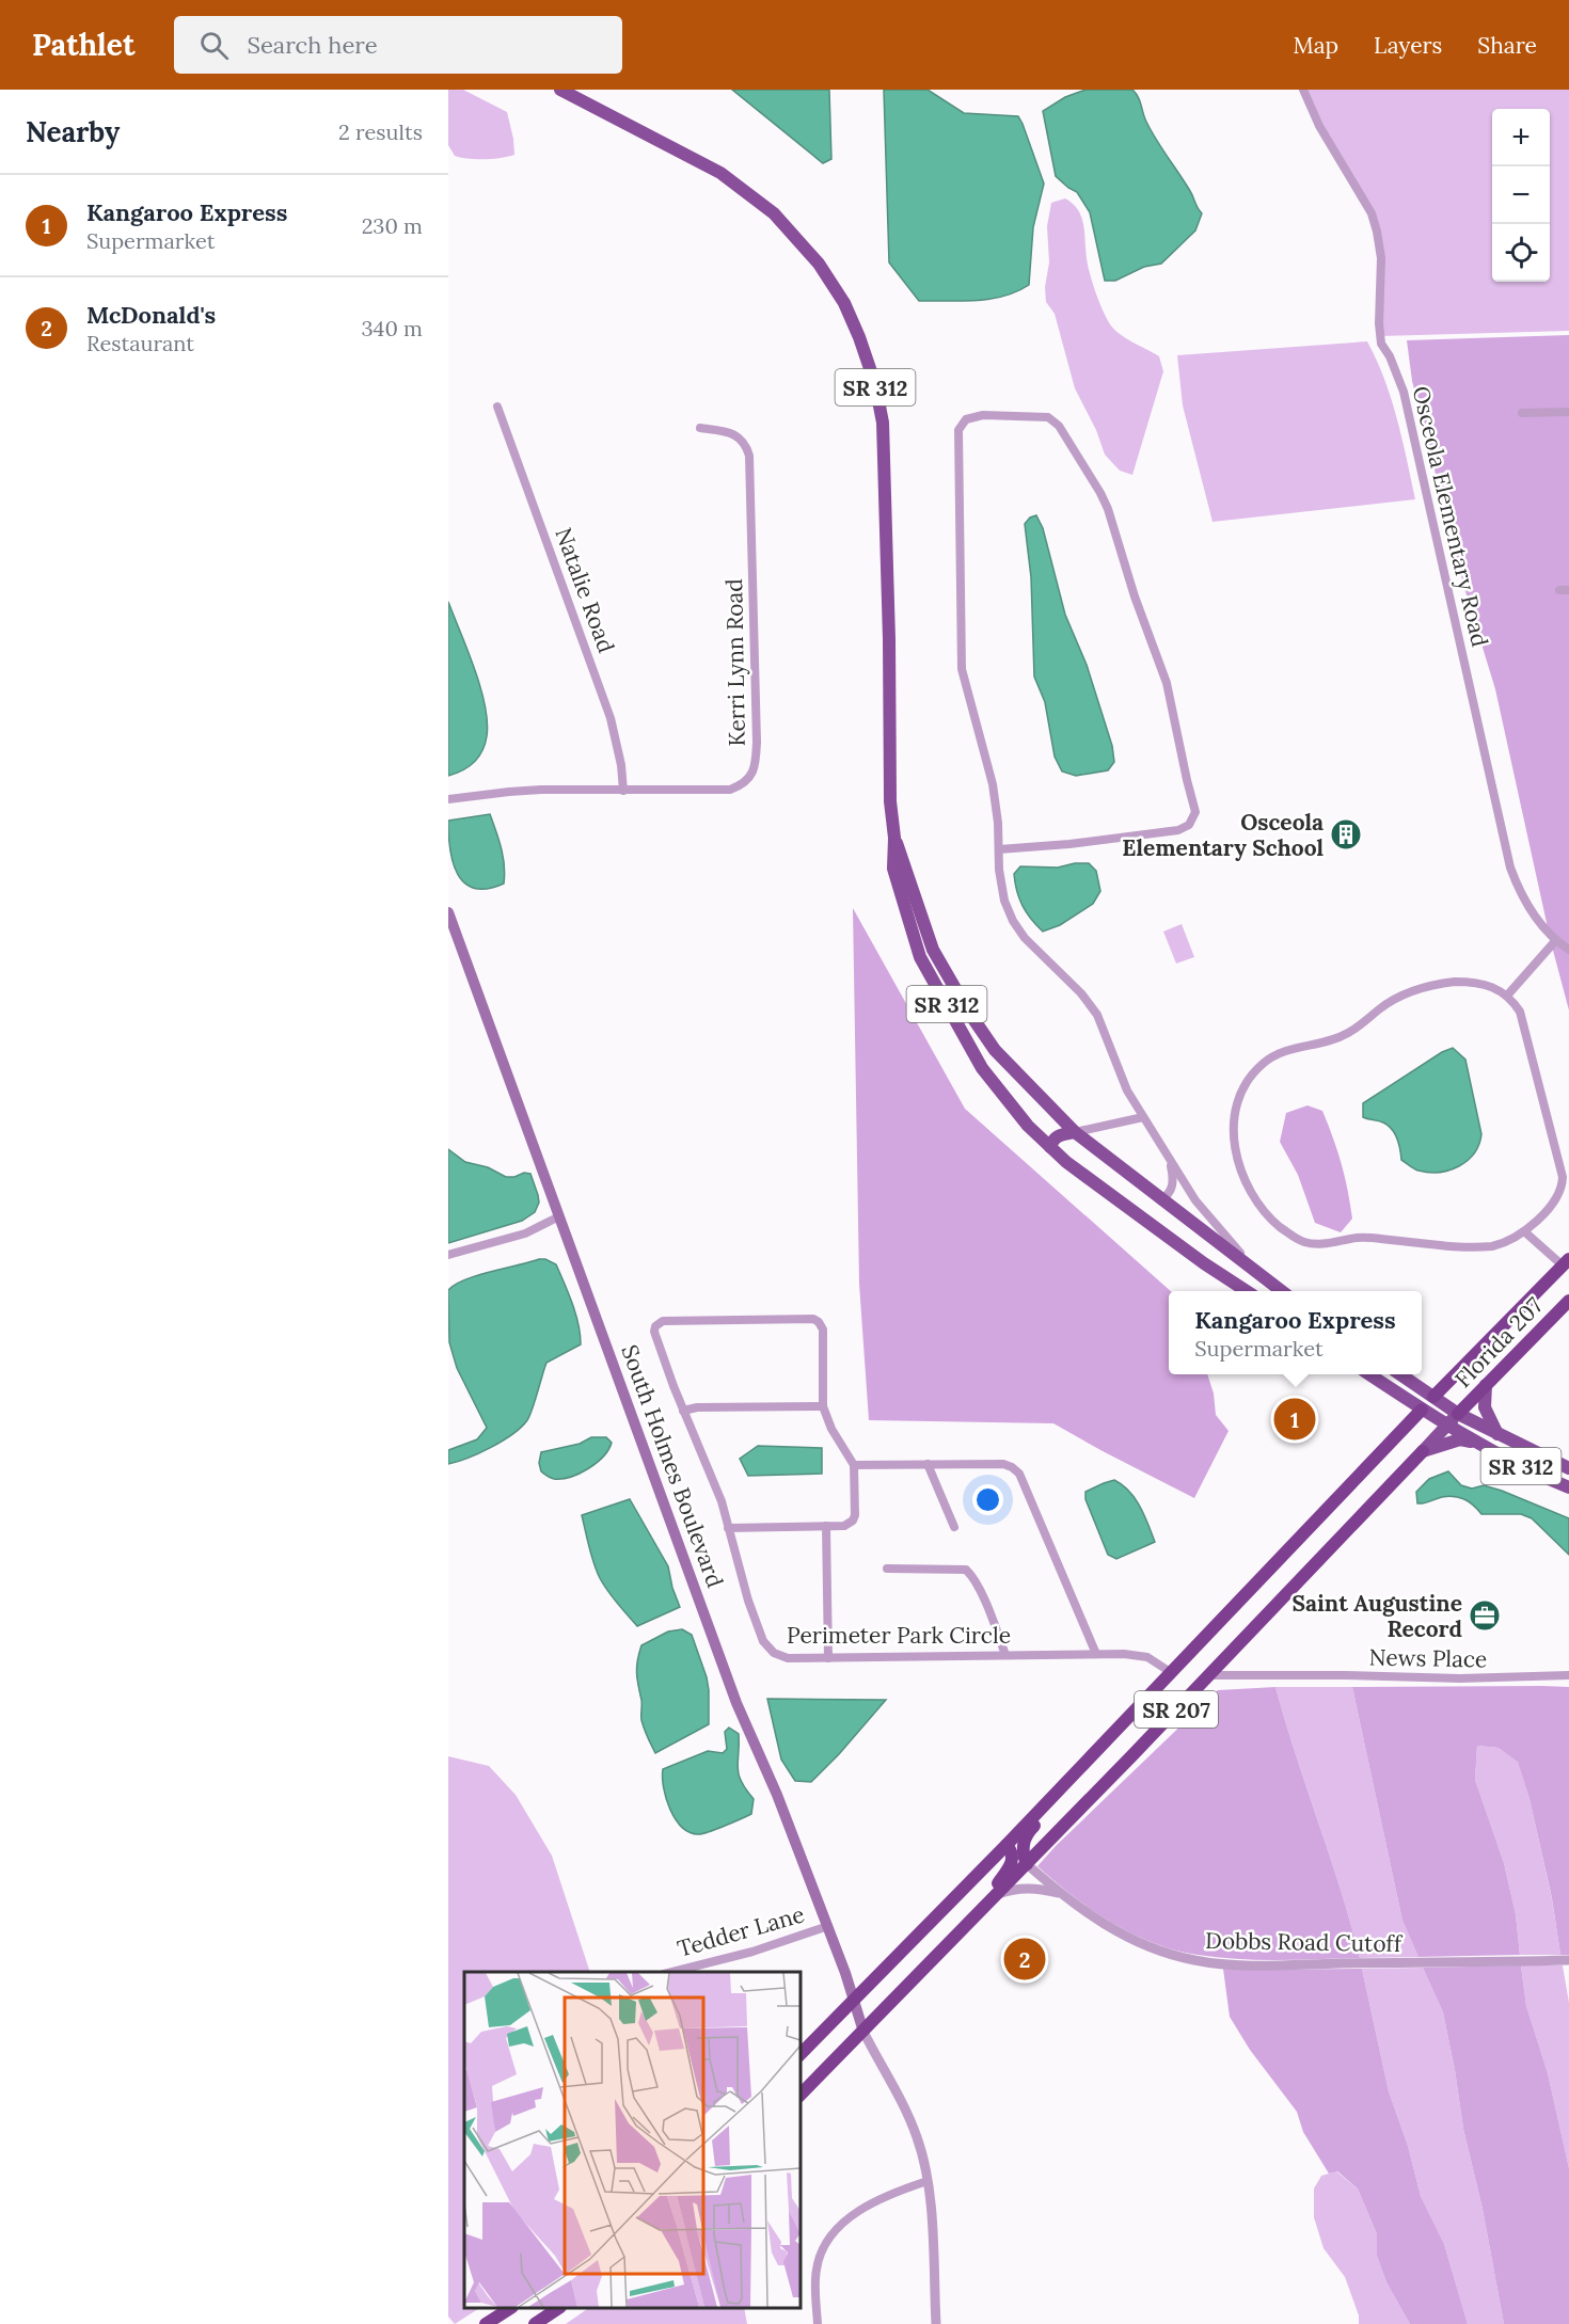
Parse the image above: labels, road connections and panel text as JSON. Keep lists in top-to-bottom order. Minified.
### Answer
{"streets":{"highway":["Florida 207","SR 207"],"main road":["SR 312","South Holmes Boulevard"],"street":["Osceola Elementary Road","Natalie Road","Kerri Lynn Road","Perimeter Park Circle","News Place","Tedder Lane","Dobbs Road Cutoff"]},"crossings":[["SR 312","Florida 207"],["SR 312","SR 207"],["Natalie Road","Kerri Lynn Road"],["Florida 207","SR 207"],["South Holmes Boulevard","SR 207"],["South Holmes Boulevard","Tedder Lane"],["Perimeter Park Circle","SR 207"],["News Place","SR 207"],["SR 207","Dobbs Road Cutoff"]],"places":{"building":["Osceola Elementary School"],"office":["Saint Augustine Record"]},"page":{"header":"Pathlet","search":"Search here","nav":["Map","Layers","Share"],"heading":["Nearby","2 results"],"map_buttons":["+","−"],"list":[{"mark":"1","name":"Kangaroo Express","note":"Supermarket","value":"230 m"},{"mark":"2","name":"McDonald's","note":"Restaurant","value":"340 m"}],"popup":["Kangaroo Express","Supermarket"],"pins":["1","2"]}}
